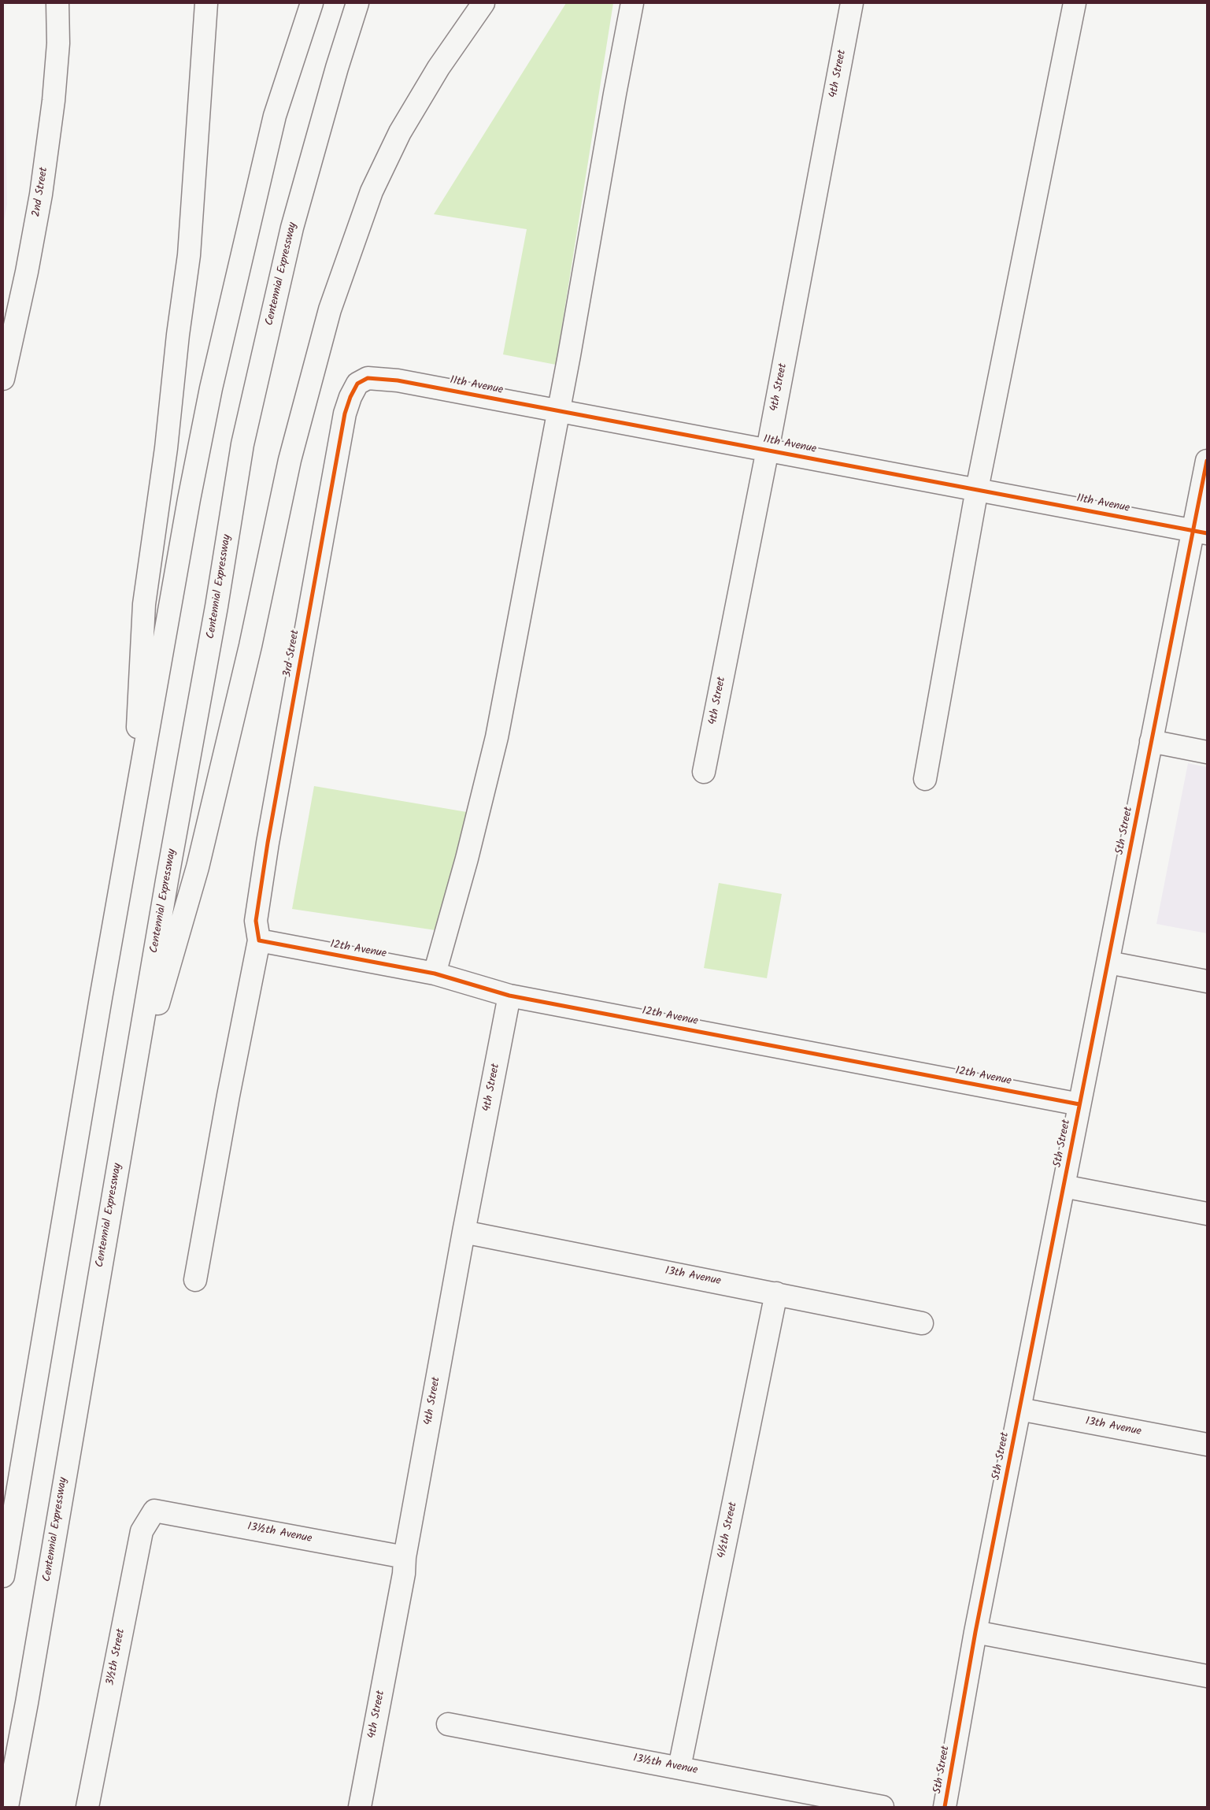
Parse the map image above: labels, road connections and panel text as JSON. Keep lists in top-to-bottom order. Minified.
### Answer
{"streets":{"main road":["4th Street","2nd Street","Centennial Expressway","11th Avenue","3rd Street","5th Street","12th Avenue","13th Avenue","4½th Street","13½th Avenue","3½th Street"]},"crossings":[["4th Street","11th Avenue"],["4th Street","12th Avenue"],["4th Street","13th Avenue"],["4th Street","13½th Avenue"],["11th Avenue","3rd Street"],["11th Avenue","5th Street"],["3rd Street","12th Avenue"],["5th Street","12th Avenue"],["5th Street","13th Avenue"],["13th Avenue","4½th Street"],["4½th Street","13½th Avenue"],["13½th Avenue","3½th Street"]]}
